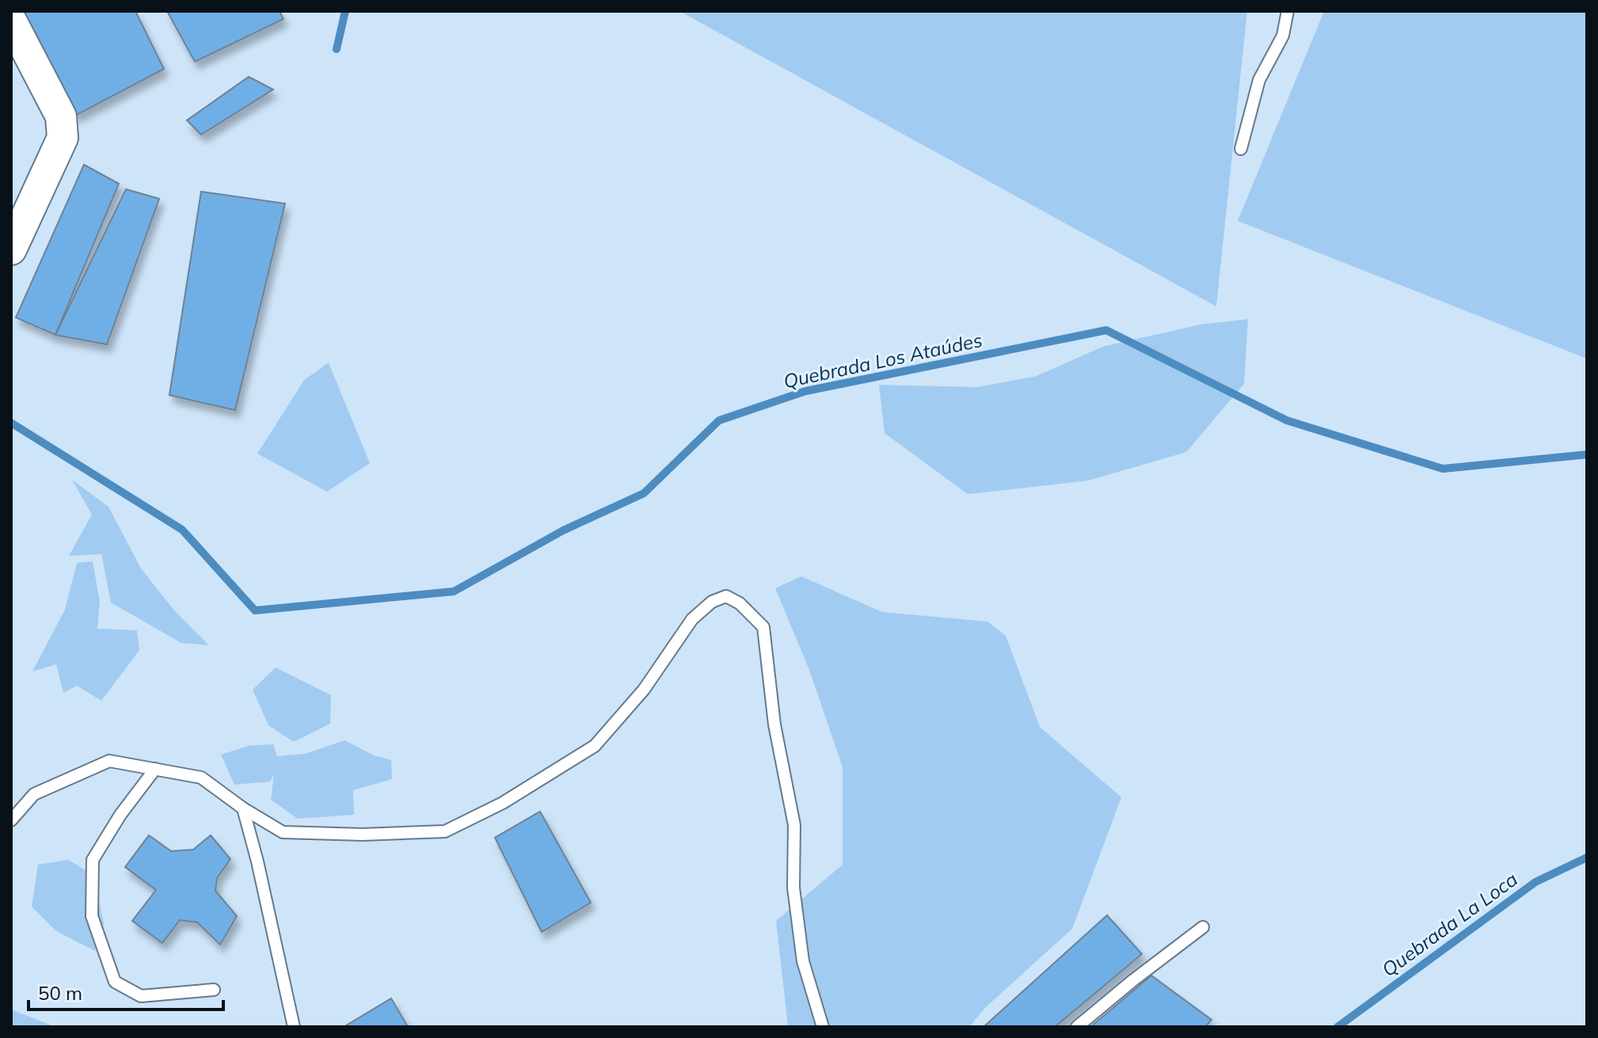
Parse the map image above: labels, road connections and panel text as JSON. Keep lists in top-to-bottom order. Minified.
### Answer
{"water":["Quebrada Los Ataúdes","Quebrada La Loca"],"scale_bar":"50 m"}
